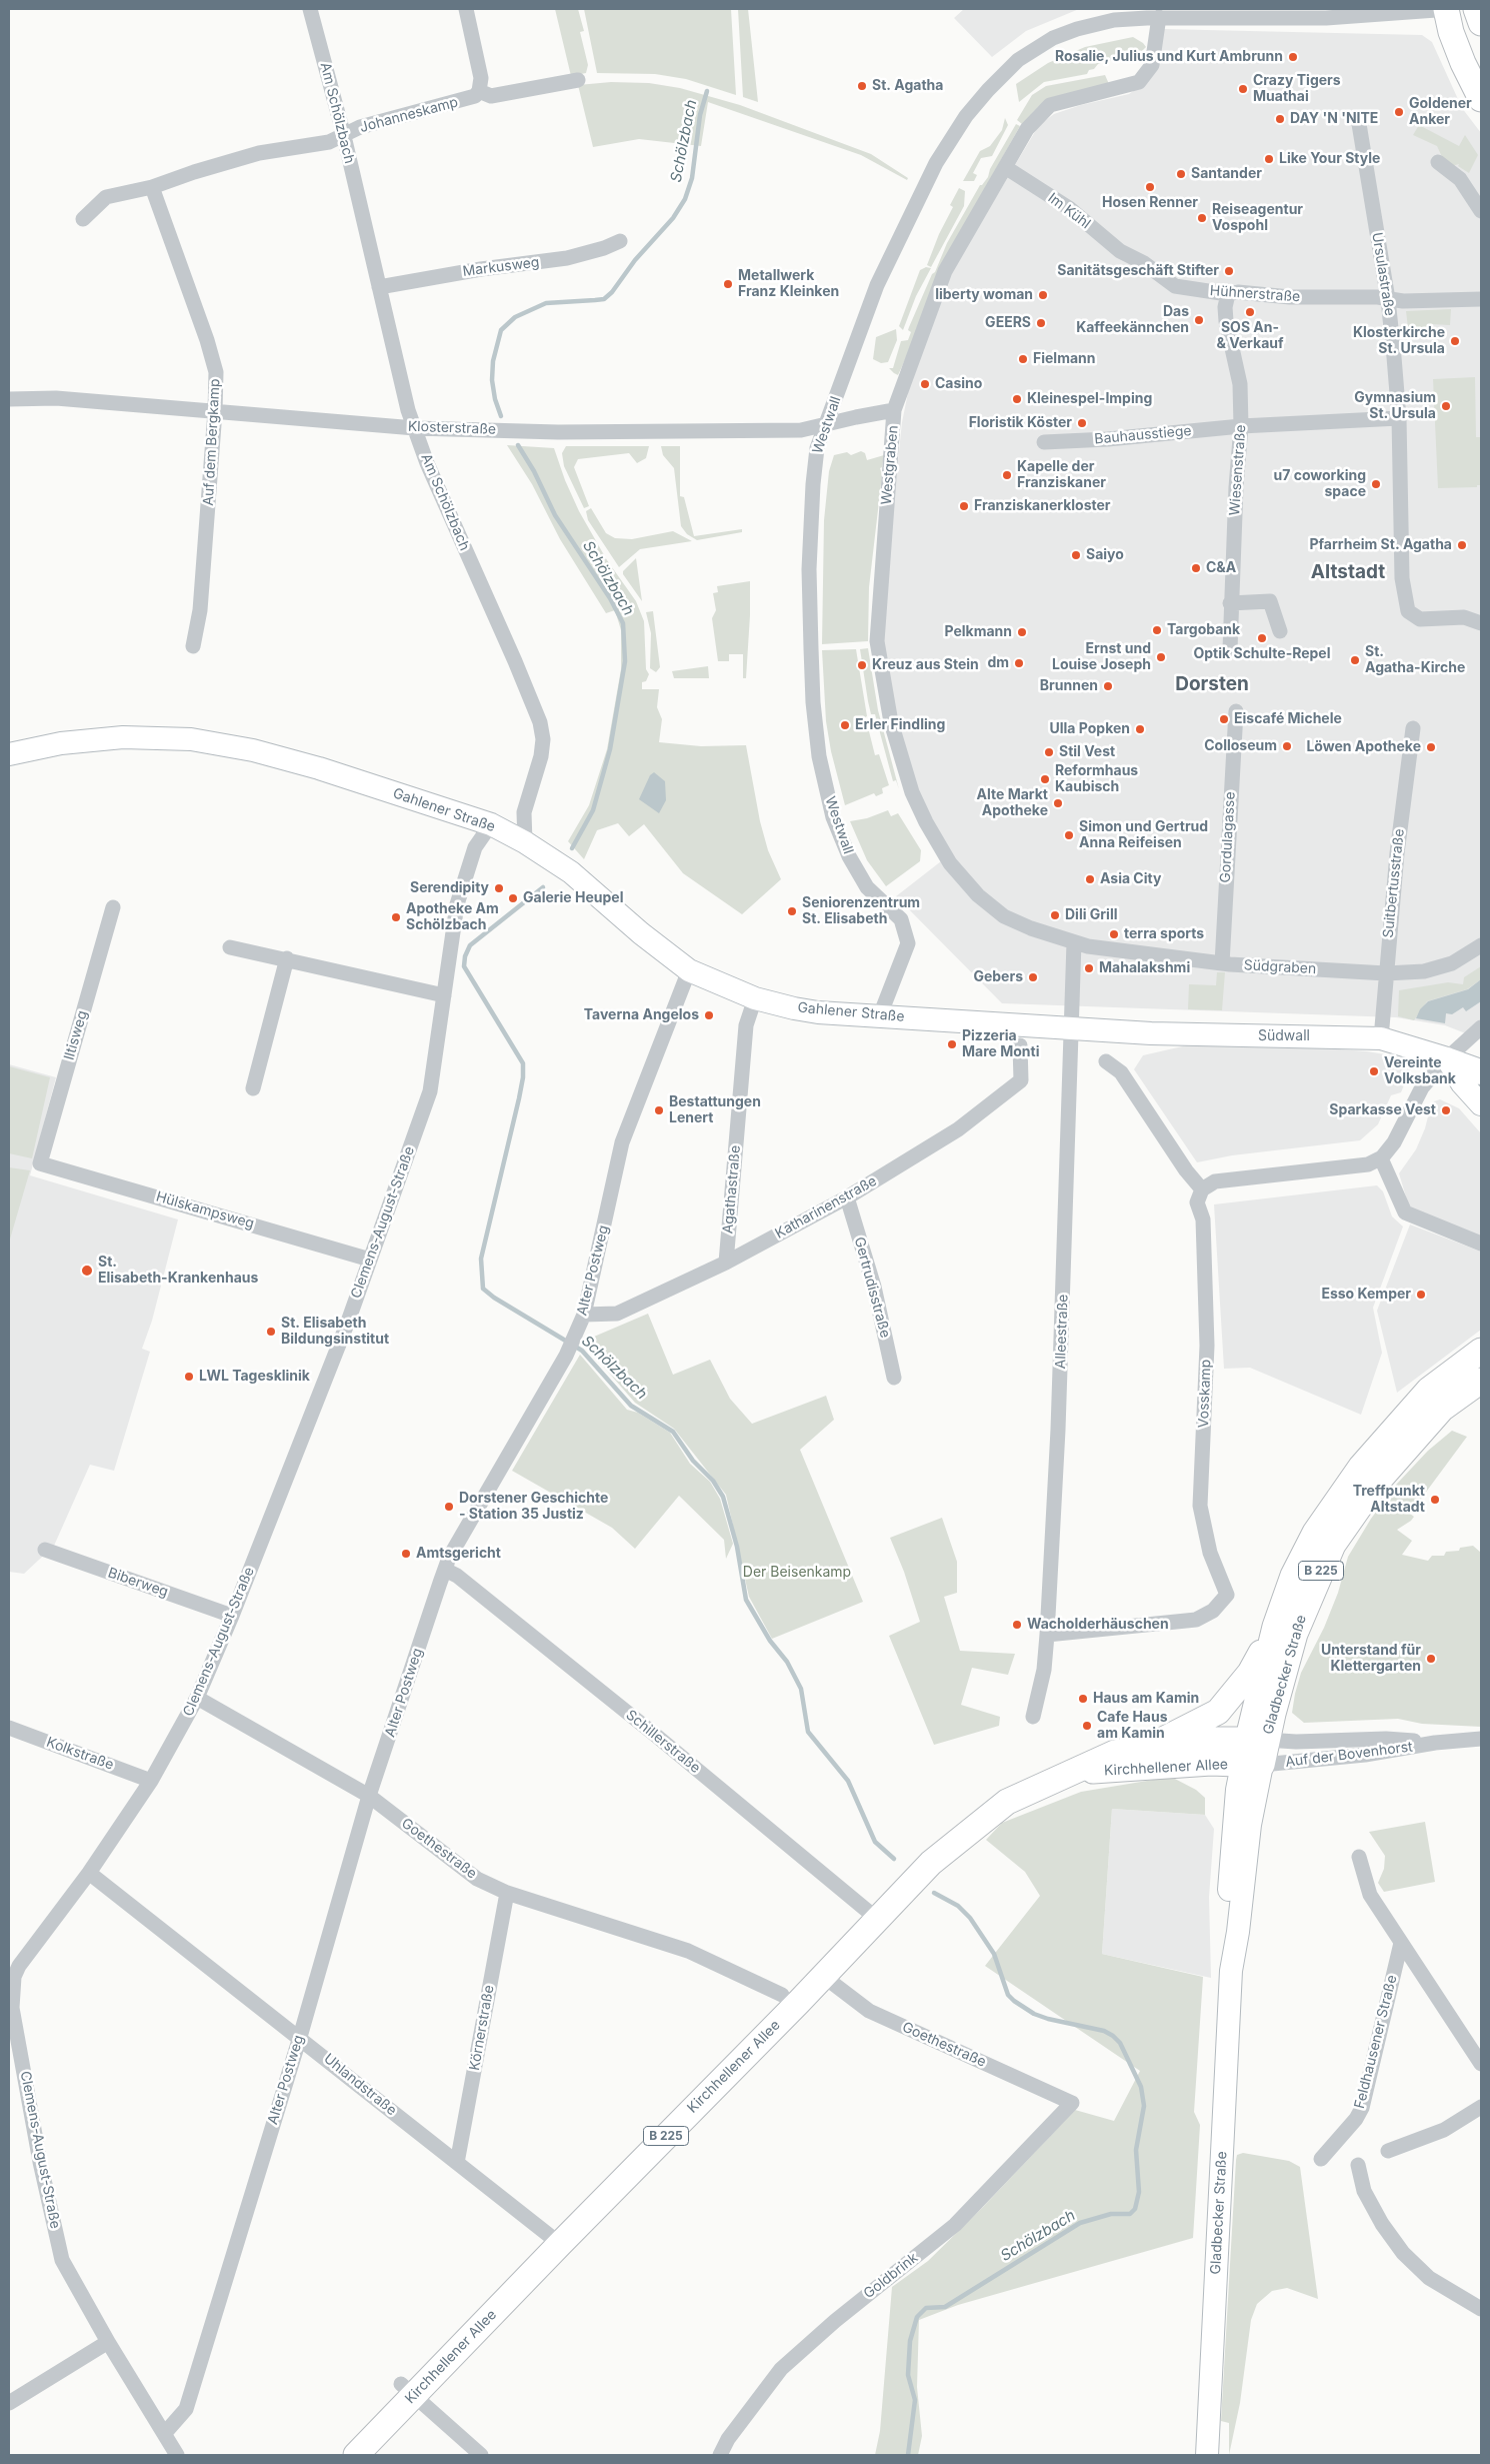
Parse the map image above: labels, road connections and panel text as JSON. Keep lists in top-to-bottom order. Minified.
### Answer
{"streets":{"main road":["Gahlener Straße","Südwall","B 225","Gladbecker Straße","Kirchhellener Allee"],"street":["Am Schölzbach","Johanneskamp","Im Kühl","Markusweg","Ursulastraße","Hühnerstraße","Westwall","Klosterstraße","Bauhausstiege","Auf dem Bergkamp","Westgraben","Wiesenstraße","Gordulagasse","Suitbertusstraße","Südgraben","Iltisweg","Agathastraße","Katharinenstraße","Hülskampsweg","Clemens-August-Straße","Alter Postweg","Gertrudisstraße","Alleestraße","Vosskamp","Biberweg","Schillerstraße","Kolkstraße","Auf der Bovenhorst","Goethestraße","Körnerstraße","Feldhausener Straße","Uhlandstraße","Goldbrink"]},"crossings":[["Am Schölzbach","Johanneskamp"],["Am Schölzbach","Markusweg"],["Am Schölzbach","Klosterstraße"],["Am Schölzbach","Gahlener Straße"],["Im Kühl","Hühnerstraße"],["Im Kühl","Westgraben"],["Ursulastraße","Hühnerstraße"],["Ursulastraße","Bauhausstiege"],["Hühnerstraße","Wiesenstraße"],["Westwall","Klosterstraße"],["Westwall","Westgraben"],["Westwall","Gahlener Straße"],["Klosterstraße","Auf dem Bergkamp"],["Klosterstraße","Westgraben"],["Bauhausstiege","Wiesenstraße"],["Westgraben","Südgraben"],["Westgraben","Alleestraße"],["Gahlener Straße","Südwall"],["Gahlener Straße","Agathastraße"],["Gahlener Straße","Clemens-August-Straße"],["Gahlener Straße","Alter Postweg"],["Gahlener Straße","Alleestraße"],["Gordulagasse","Südgraben"],["Suitbertusstraße","Südgraben"],["Suitbertusstraße","Südwall"],["Südgraben","Alleestraße"],["Iltisweg","Hülskampsweg"],["Südwall","Alleestraße"],["Agathastraße","Katharinenstraße"],["Katharinenstraße","Alter Postweg"],["Katharinenstraße","Gertrudisstraße"],["Hülskampsweg","Clemens-August-Straße"],["Clemens-August-Straße","Alter Postweg"],["Clemens-August-Straße","Biberweg"],["Clemens-August-Straße","Kolkstraße"],["Clemens-August-Straße","Goethestraße"],["Clemens-August-Straße","Uhlandstraße"],["Alter Postweg","Schillerstraße"],["Alter Postweg","Goethestraße"],["Alter Postweg","Uhlandstraße"],["Alleestraße","Vosskamp"],["B 225","Gladbecker Straße"],["B 225","Kirchhellener Allee"],["Gladbecker Straße","Auf der Bovenhorst"],["Gladbecker Straße","Kirchhellener Allee"],["Schillerstraße","Kirchhellener Allee"],["Auf der Bovenhorst","Kirchhellener Allee"],["Kirchhellener Allee","Goethestraße"],["Kirchhellener Allee","Uhlandstraße"],["Goethestraße","Körnerstraße"],["Goethestraße","Goldbrink"],["Körnerstraße","Uhlandstraße"]],"districts":["Altstadt","Dorsten"],"water":["Schölzbach"],"parks":["Der Beisenkamp"],"places":["Rosalie, Julius und Kurt Ambrunn","St. Agatha","Crazy Tigers Muathai","Goldener Anker","DAY 'N 'NITE","Like Your Style","Santander","Hosen Renner","Reiseagentur Vospohl","Sanitätsgeschäft Stifter","Metallwerk Franz Kleinken","liberty woman","SOS An- & Verkauf","Das Kaffeekännchen","GEERS","Klosterkirche St. Ursula","Fielmann","Casino","Kleinespel-Imping","Gymnasium St. Ursula","Floristik Köster","Kapelle der Franziskaner","u7 coworking space","Franziskanerkloster","Pfarrheim St. Agatha","Saiyo","C&A","Targobank","Pelkmann","Optik Schulte-Repel","Ernst und Louise Joseph","St. Agatha-Kirche","dm","Kreuz aus Stein","Brunnen","Eiscafé Michele","Erler Findling","Ulla Popken","Colloseum","Löwen Apotheke","Stil Vest","Reformhaus Kaubisch","Alte Markt Apotheke","Simon und Gertrud Anna Reifeisen","Asia City","Serendipity","Galerie Heupel","Seniorenzentrum St. Elisabeth","Dili Grill","Apotheke Am Schölzbach","terra sports","Mahalakshmi","Gebers","Taverna Angelos","Pizzeria Mare Monti","Vereinte Volksbank","Bestattungen Lenert","Sparkasse Vest","St. Elisabeth-Krankenhaus","Esso Kemper","St. Elisabeth Bildungsinstitut","LWL Tagesklinik","Treffpunkt Altstadt","Dorstener Geschichte - Station 35 Justiz","Amtsgericht","Wacholderhäuschen","Unterstand für Klettergarten","Haus am Kamin","Cafe Haus am Kamin"]}
